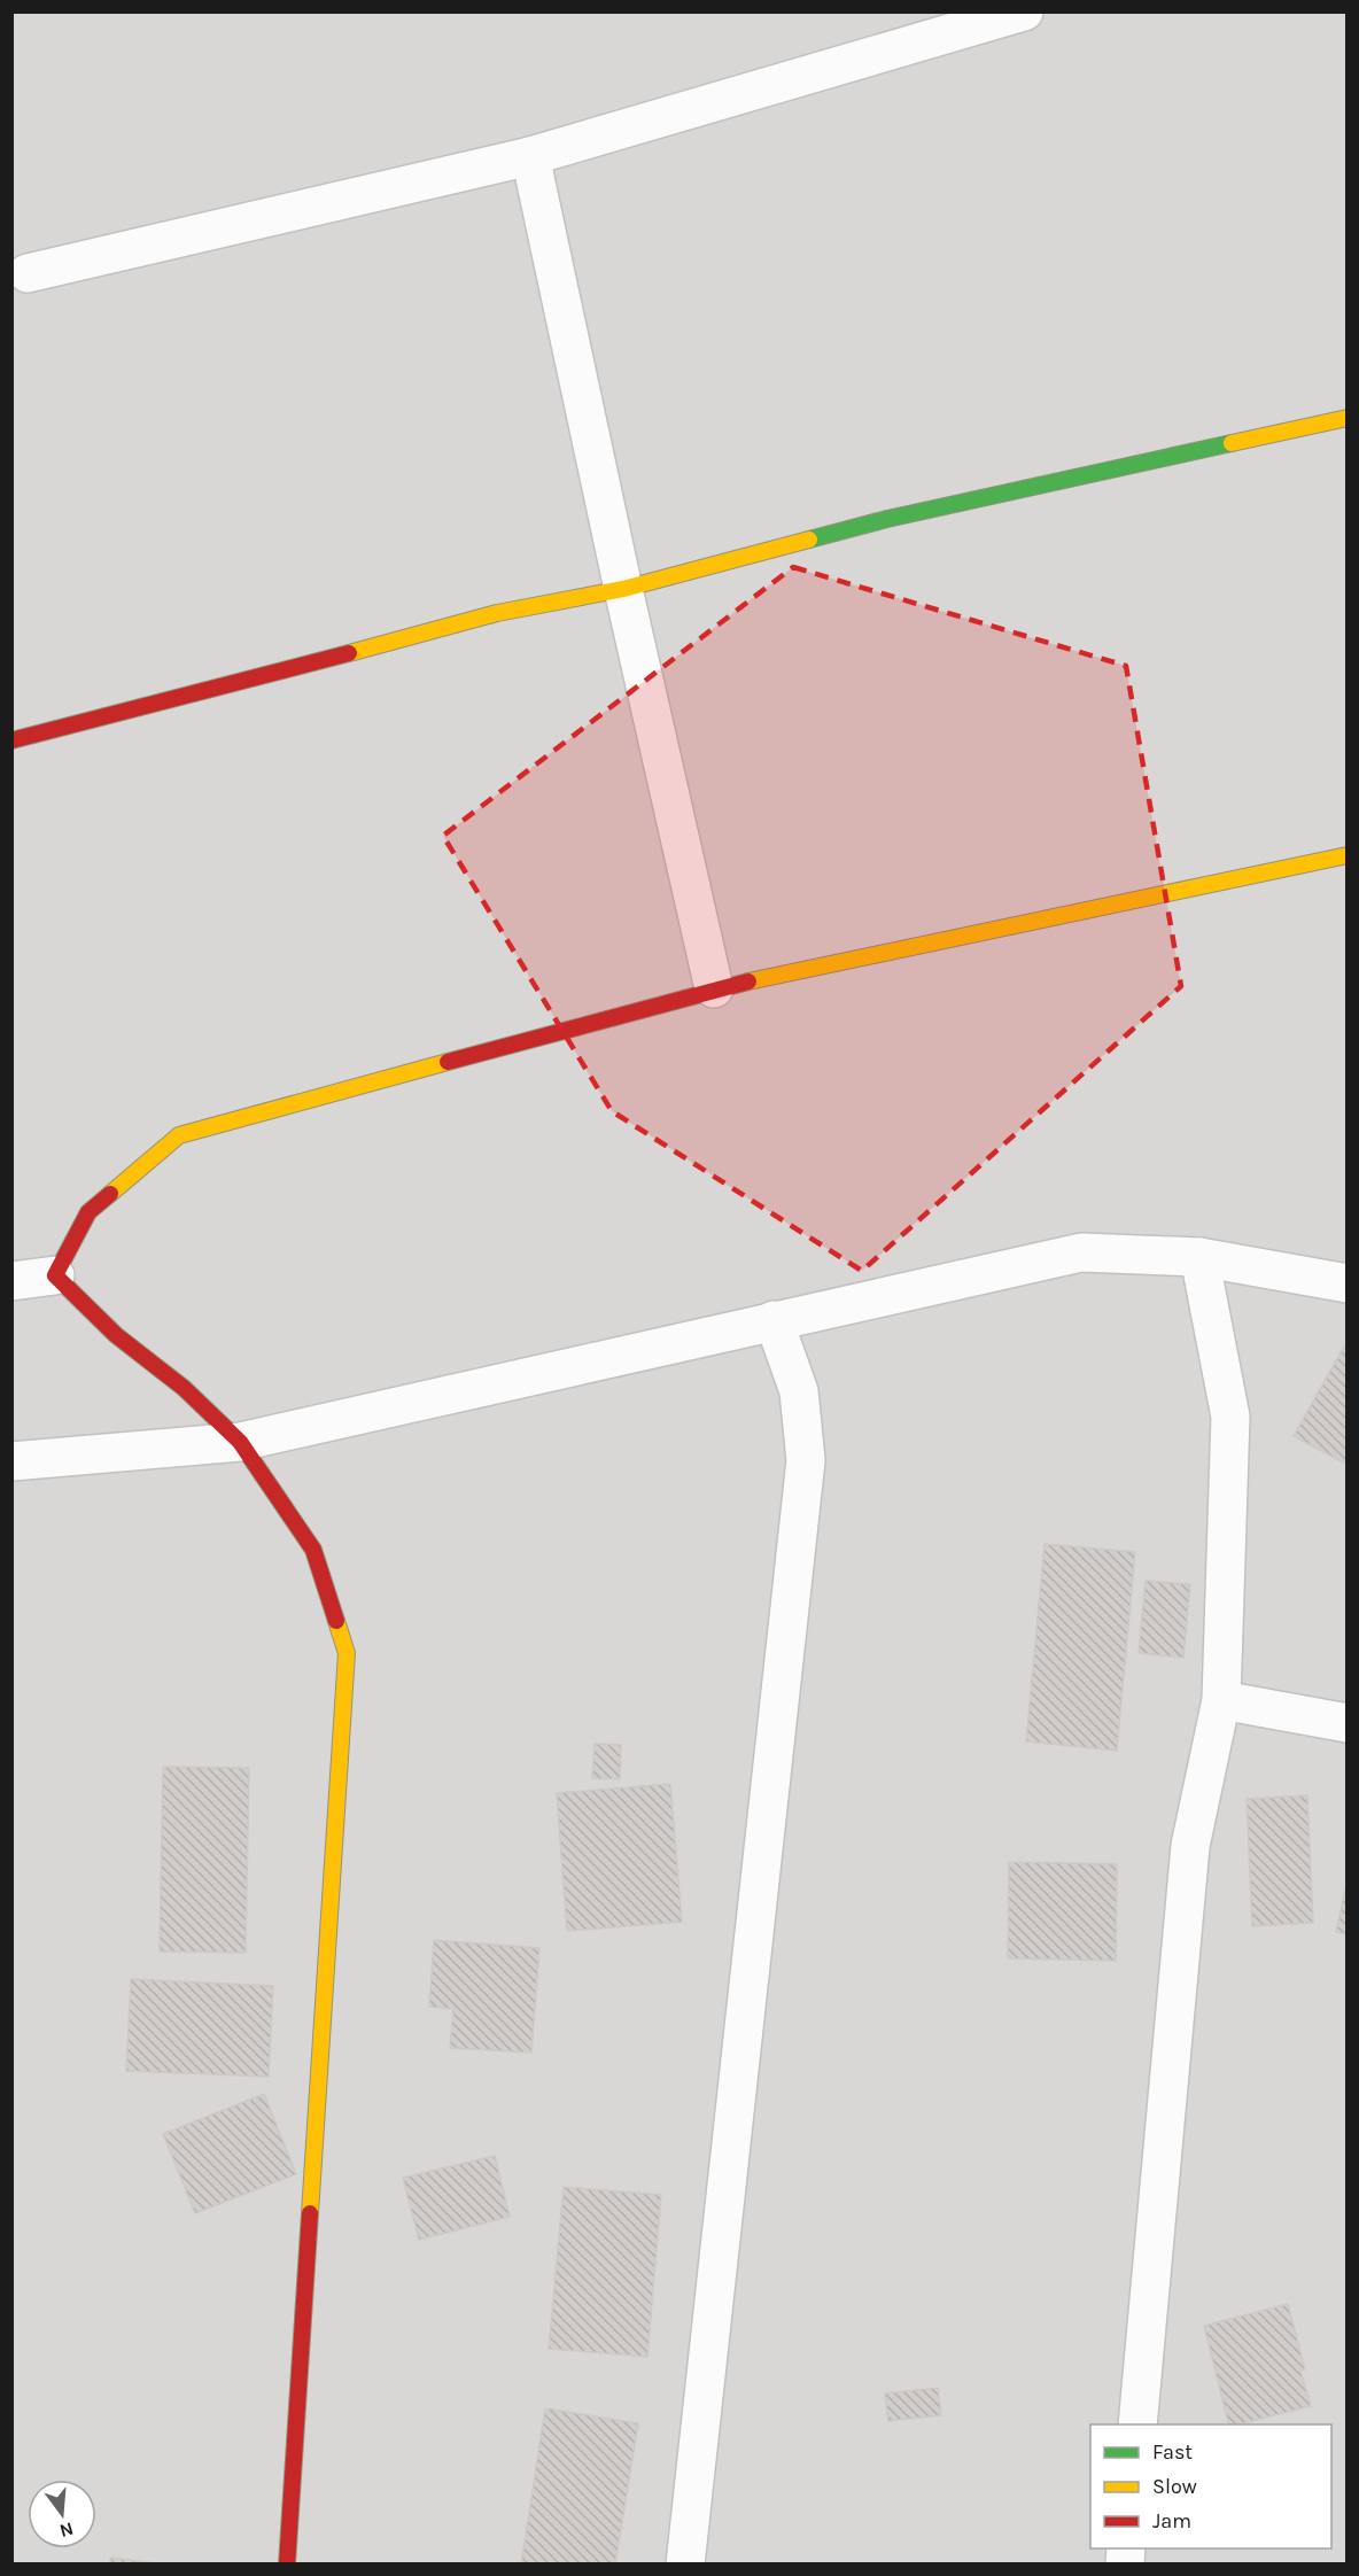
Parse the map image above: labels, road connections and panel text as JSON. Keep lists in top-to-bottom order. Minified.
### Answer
{"legend":["Fast","Slow","Jam"],"north":"bottom"}
